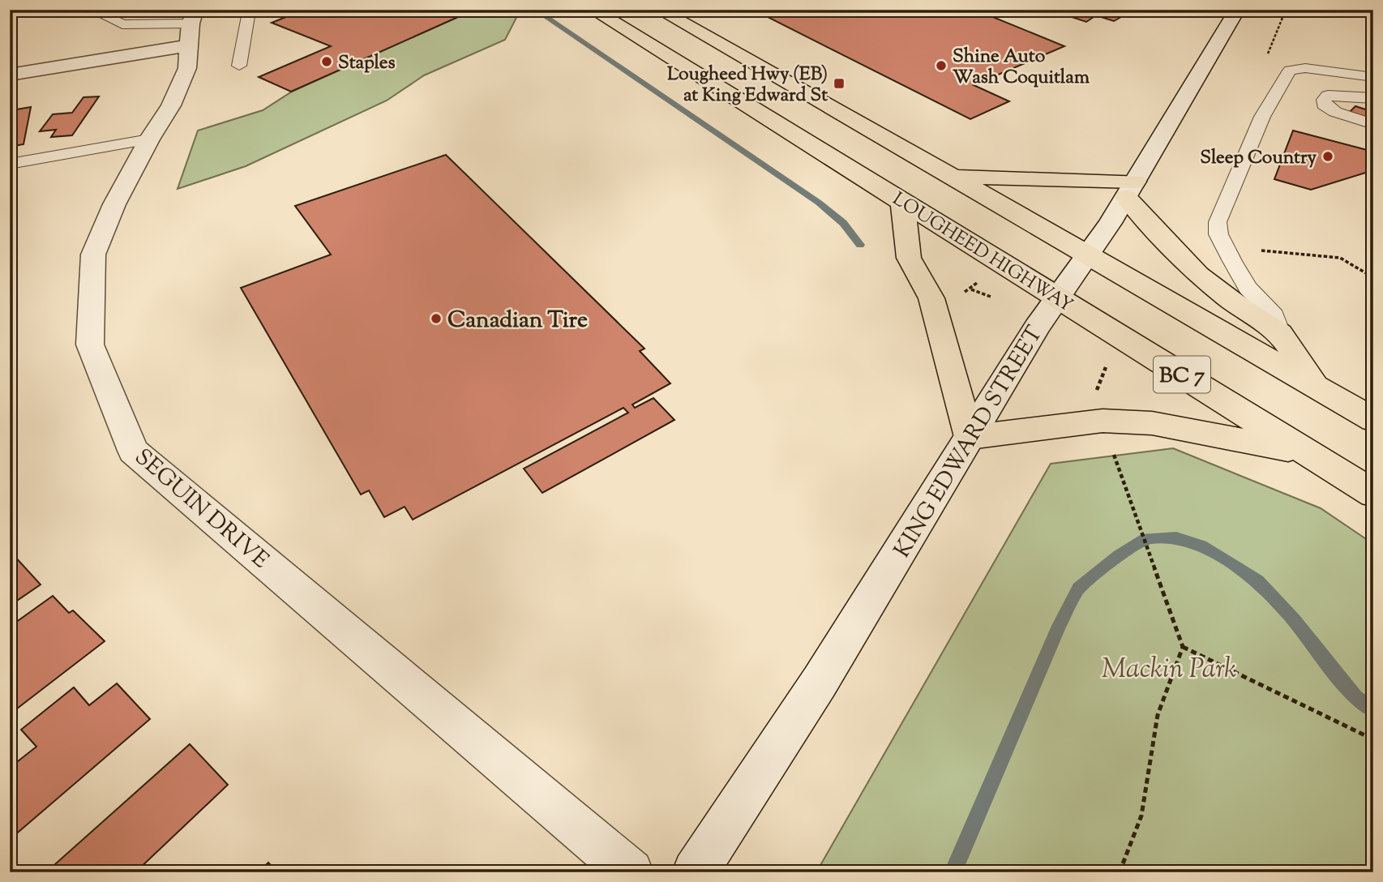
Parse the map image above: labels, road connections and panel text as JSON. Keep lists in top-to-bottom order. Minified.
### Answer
{"streets":{"main road":["LOUGHEED HIGHWAY","BC 7"],"street":["KING EDWARD STREET","SEGUIN DRIVE"]},"crossings":[["LOUGHEED HIGHWAY","KING EDWARD STREET"],["BC 7","KING EDWARD STREET"]],"parks":["Mackin Park"],"places":{"other":["Staples","Shine Auto Wash Coquitlam","Sleep Country","Canadian Tire"],"transit":["Lougheed Hwy (EB) at King Edward St"]}}
